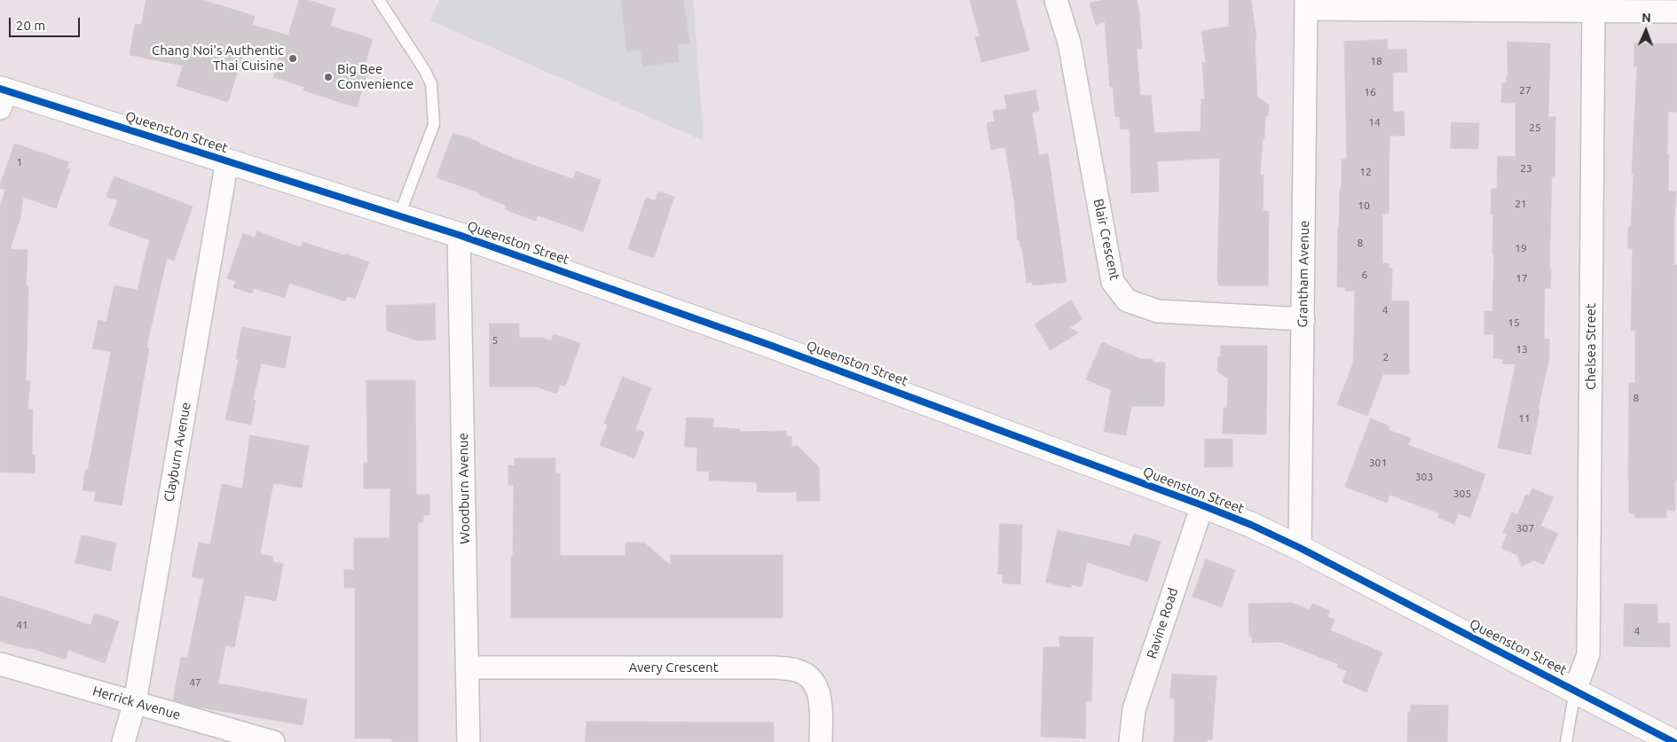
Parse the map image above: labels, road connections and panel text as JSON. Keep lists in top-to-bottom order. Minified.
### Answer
{"streets":{"main road":["Queenston Street"],"street":["Blair Crescent","Grantham Avenue","Chelsea Street","Clayburn Avenue","Woodburn Avenue","Ravine Road","Avery Crescent","Herrick Avenue"]},"crossings":[["Queenston Street","Grantham Avenue"],["Queenston Street","Chelsea Street"],["Queenston Street","Clayburn Avenue"],["Queenston Street","Woodburn Avenue"],["Queenston Street","Ravine Road"],["Blair Crescent","Grantham Avenue"],["Clayburn Avenue","Herrick Avenue"],["Woodburn Avenue","Avery Crescent"]],"places":["Chang Noi's Authentic Thai Cuisine","Big Bee Convenience"],"house_numbers":["18","27","16","14","25","1","23","12","21","10","8","19","6","17","4","15","5","13","2","8","11","301","303","305","307","41","4","47"],"scale_bar":"20 m","north":"top"}
